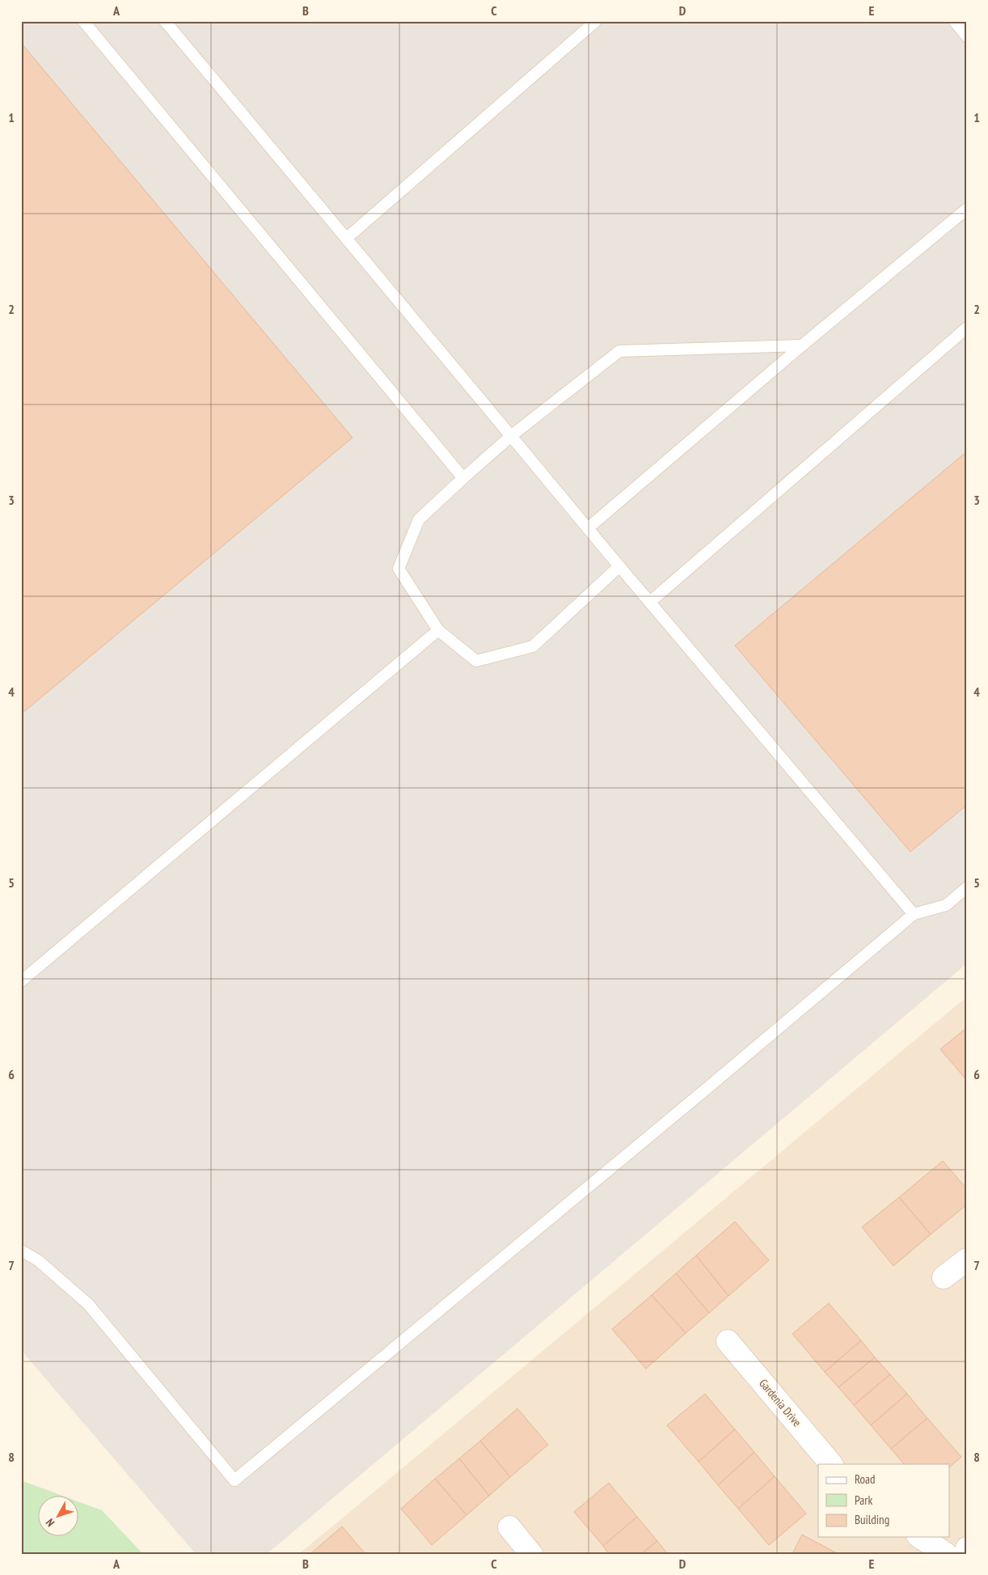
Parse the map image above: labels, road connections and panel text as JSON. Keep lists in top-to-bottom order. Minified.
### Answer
{"streets":{"street":["Gardenia Drive"]},"legend":["Road","Park","Building"],"north":"bottom left","grid":{"columns":["A","B","C","D","E"],"rows":["1","2","3","4","5","6","7","8"]}}
